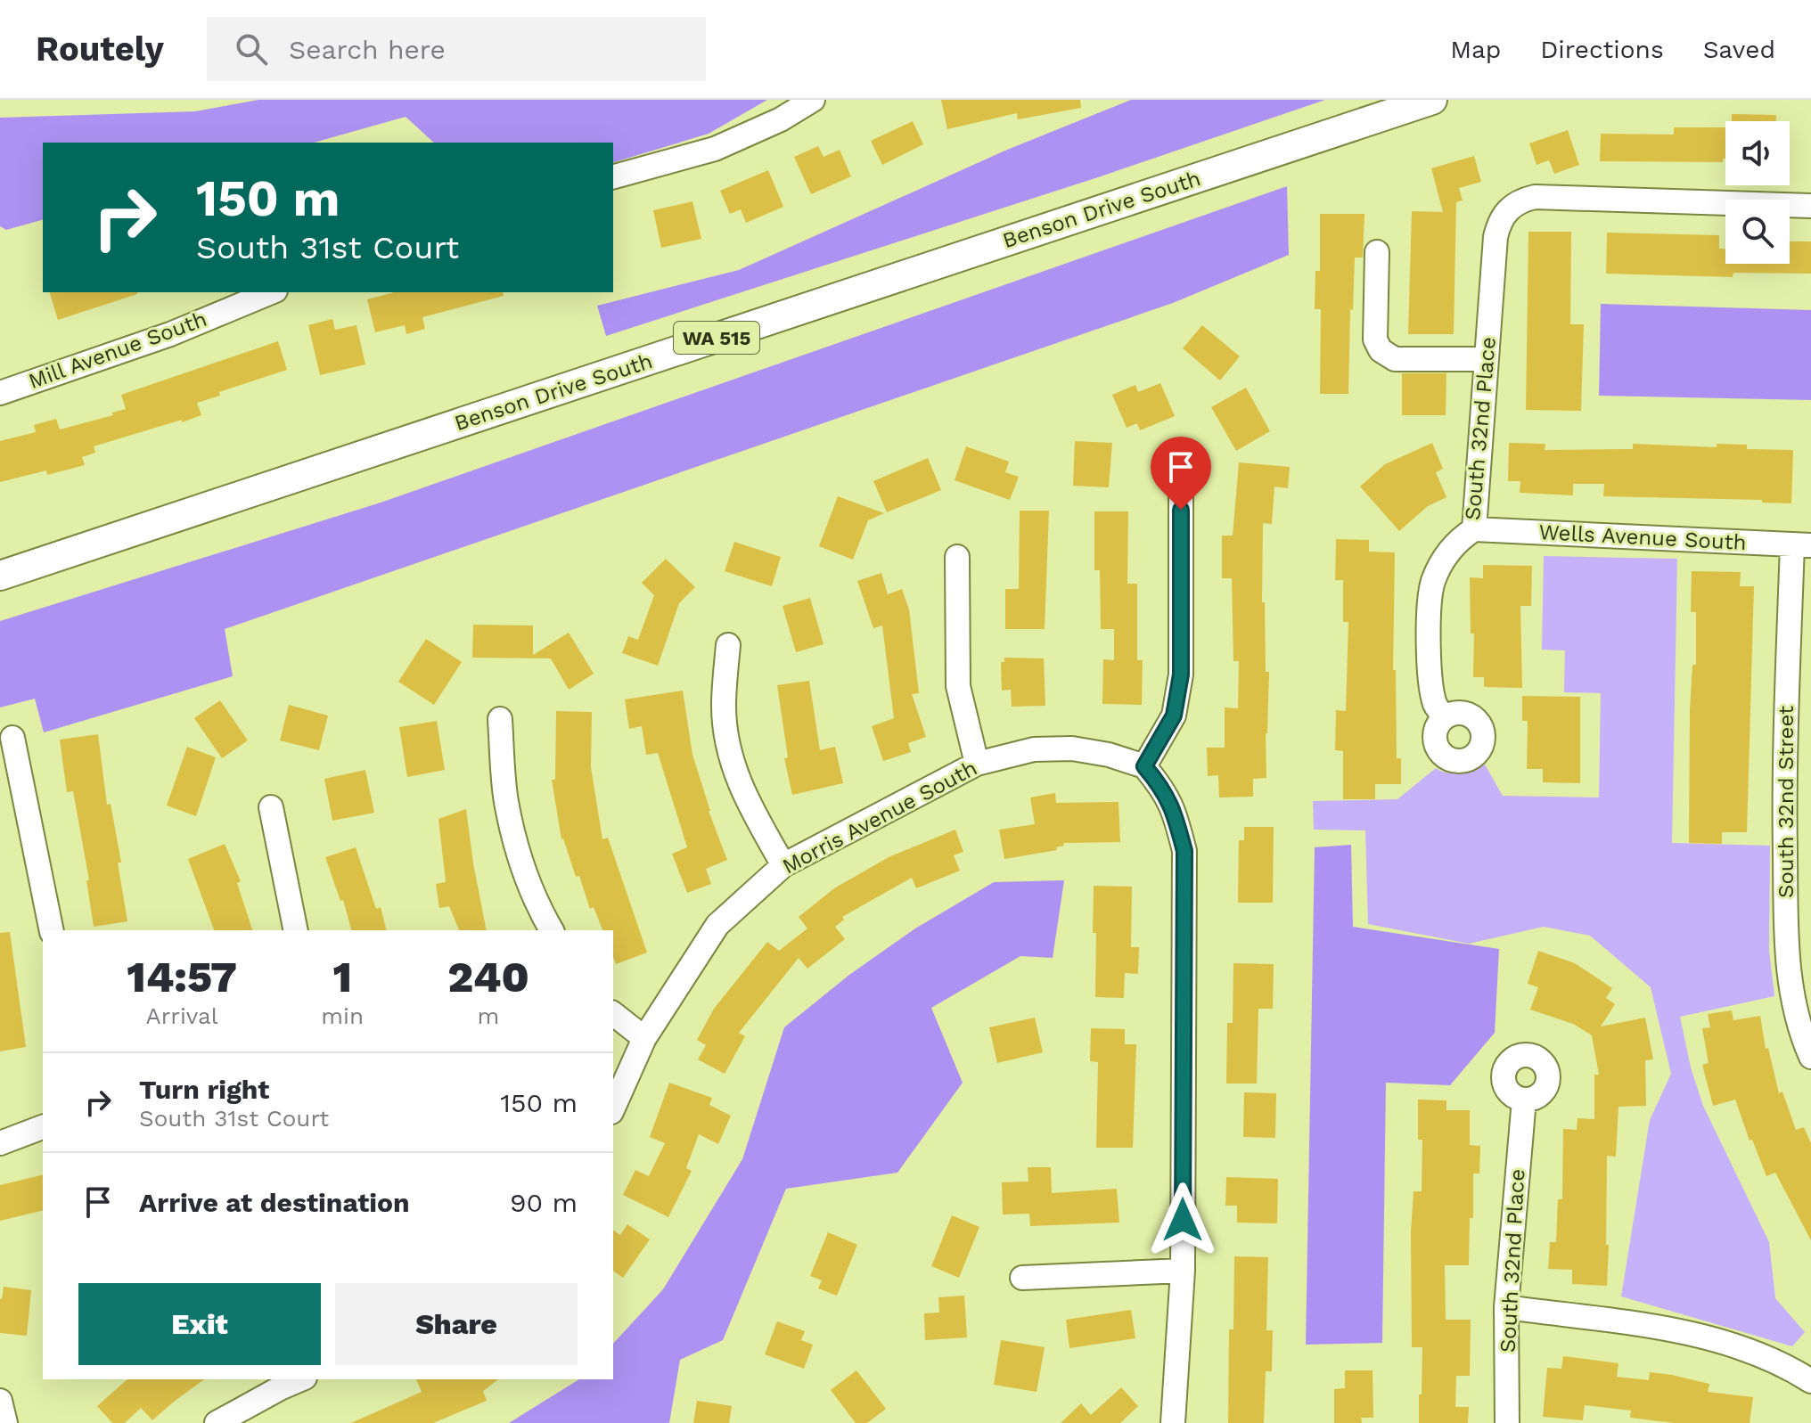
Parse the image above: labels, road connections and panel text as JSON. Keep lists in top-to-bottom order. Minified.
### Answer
{"streets":{"main road":["Benson Drive South","WA 515"],"street":["Mill Avenue South","South 32nd Place","Wells Avenue South","South 32nd Street","Morris Avenue South"]},"crossings":[["South 32nd Place","Wells Avenue South"],["Wells Avenue South","South 32nd Street"]],"page":{"header":"Routely","search":"Search here","nav":["Map","Directions","Saved"],"turn":["150 m","South 31st Court"],"eta":["14:57","Arrival","1","min","240","m"],"list":[{"name":"Turn right","note":"South 31st Court","value":"150 m"},{"name":"Arrive at destination","value":"90 m"}],"buttons":["Exit","Share"]}}
